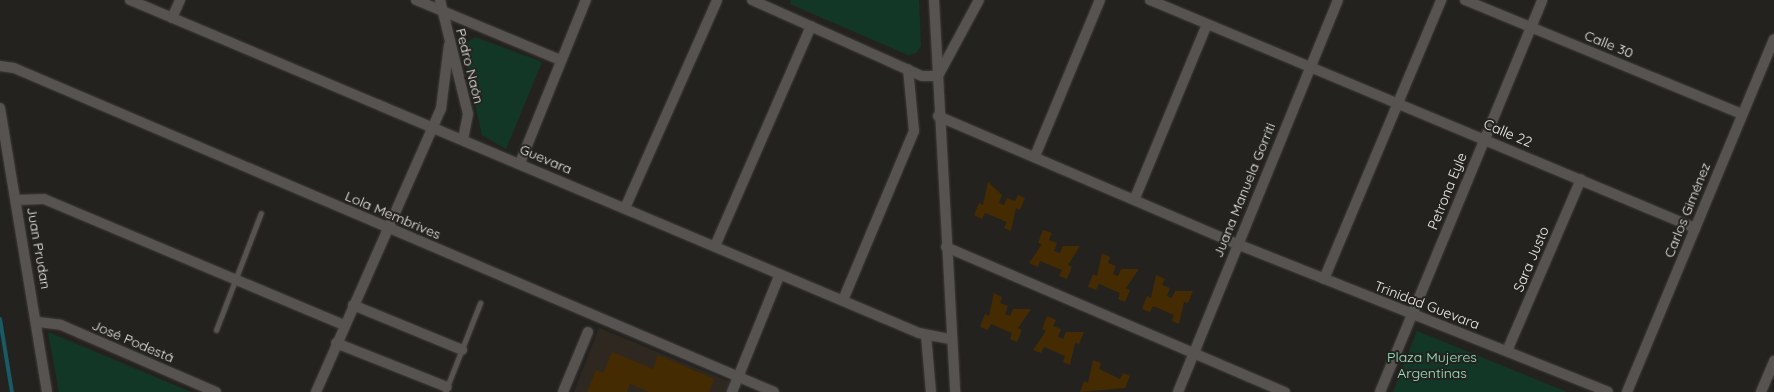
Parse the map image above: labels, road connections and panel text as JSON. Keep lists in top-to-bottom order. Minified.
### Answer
{"streets":{"street":["Calle 30","Pedro Naón","Calle 22","Guevara","Juana Manuela Gorriti","Petrona Eyle","Carlos Giménez","Lola Membrives","Juan Prudan","Sara Justo","Trinidad Guevara","José Podestá"]},"crossings":[["Calle 30","Petrona Eyle"],["Calle 30","Carlos Giménez"],["Pedro Naón","Guevara"],["Calle 22","Juana Manuela Gorriti"],["Calle 22","Petrona Eyle"],["Calle 22","Carlos Giménez"],["Calle 22","Sara Justo"],["Juana Manuela Gorriti","Trinidad Guevara"],["Petrona Eyle","Trinidad Guevara"],["Juan Prudan","José Podestá"],["Sara Justo","Trinidad Guevara"]],"parks":["Plaza Mujeres Argentinas"]}
